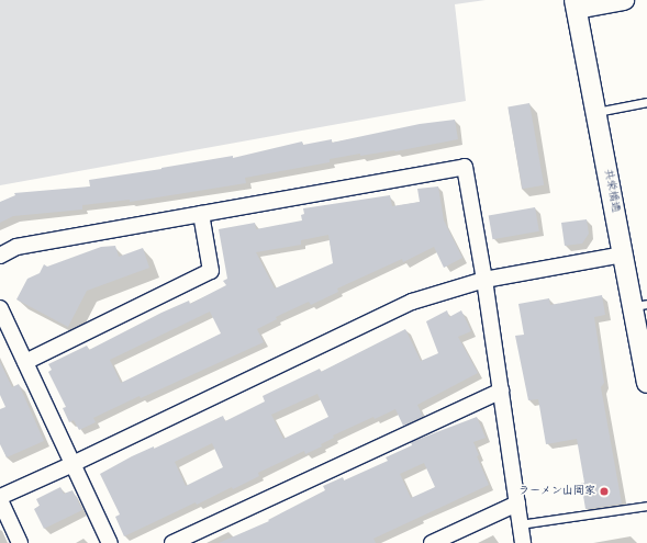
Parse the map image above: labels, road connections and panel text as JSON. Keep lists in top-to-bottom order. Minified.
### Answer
{"streets":{"street":["共栄橋通"]},"places":["ラーメン山岡家"]}
